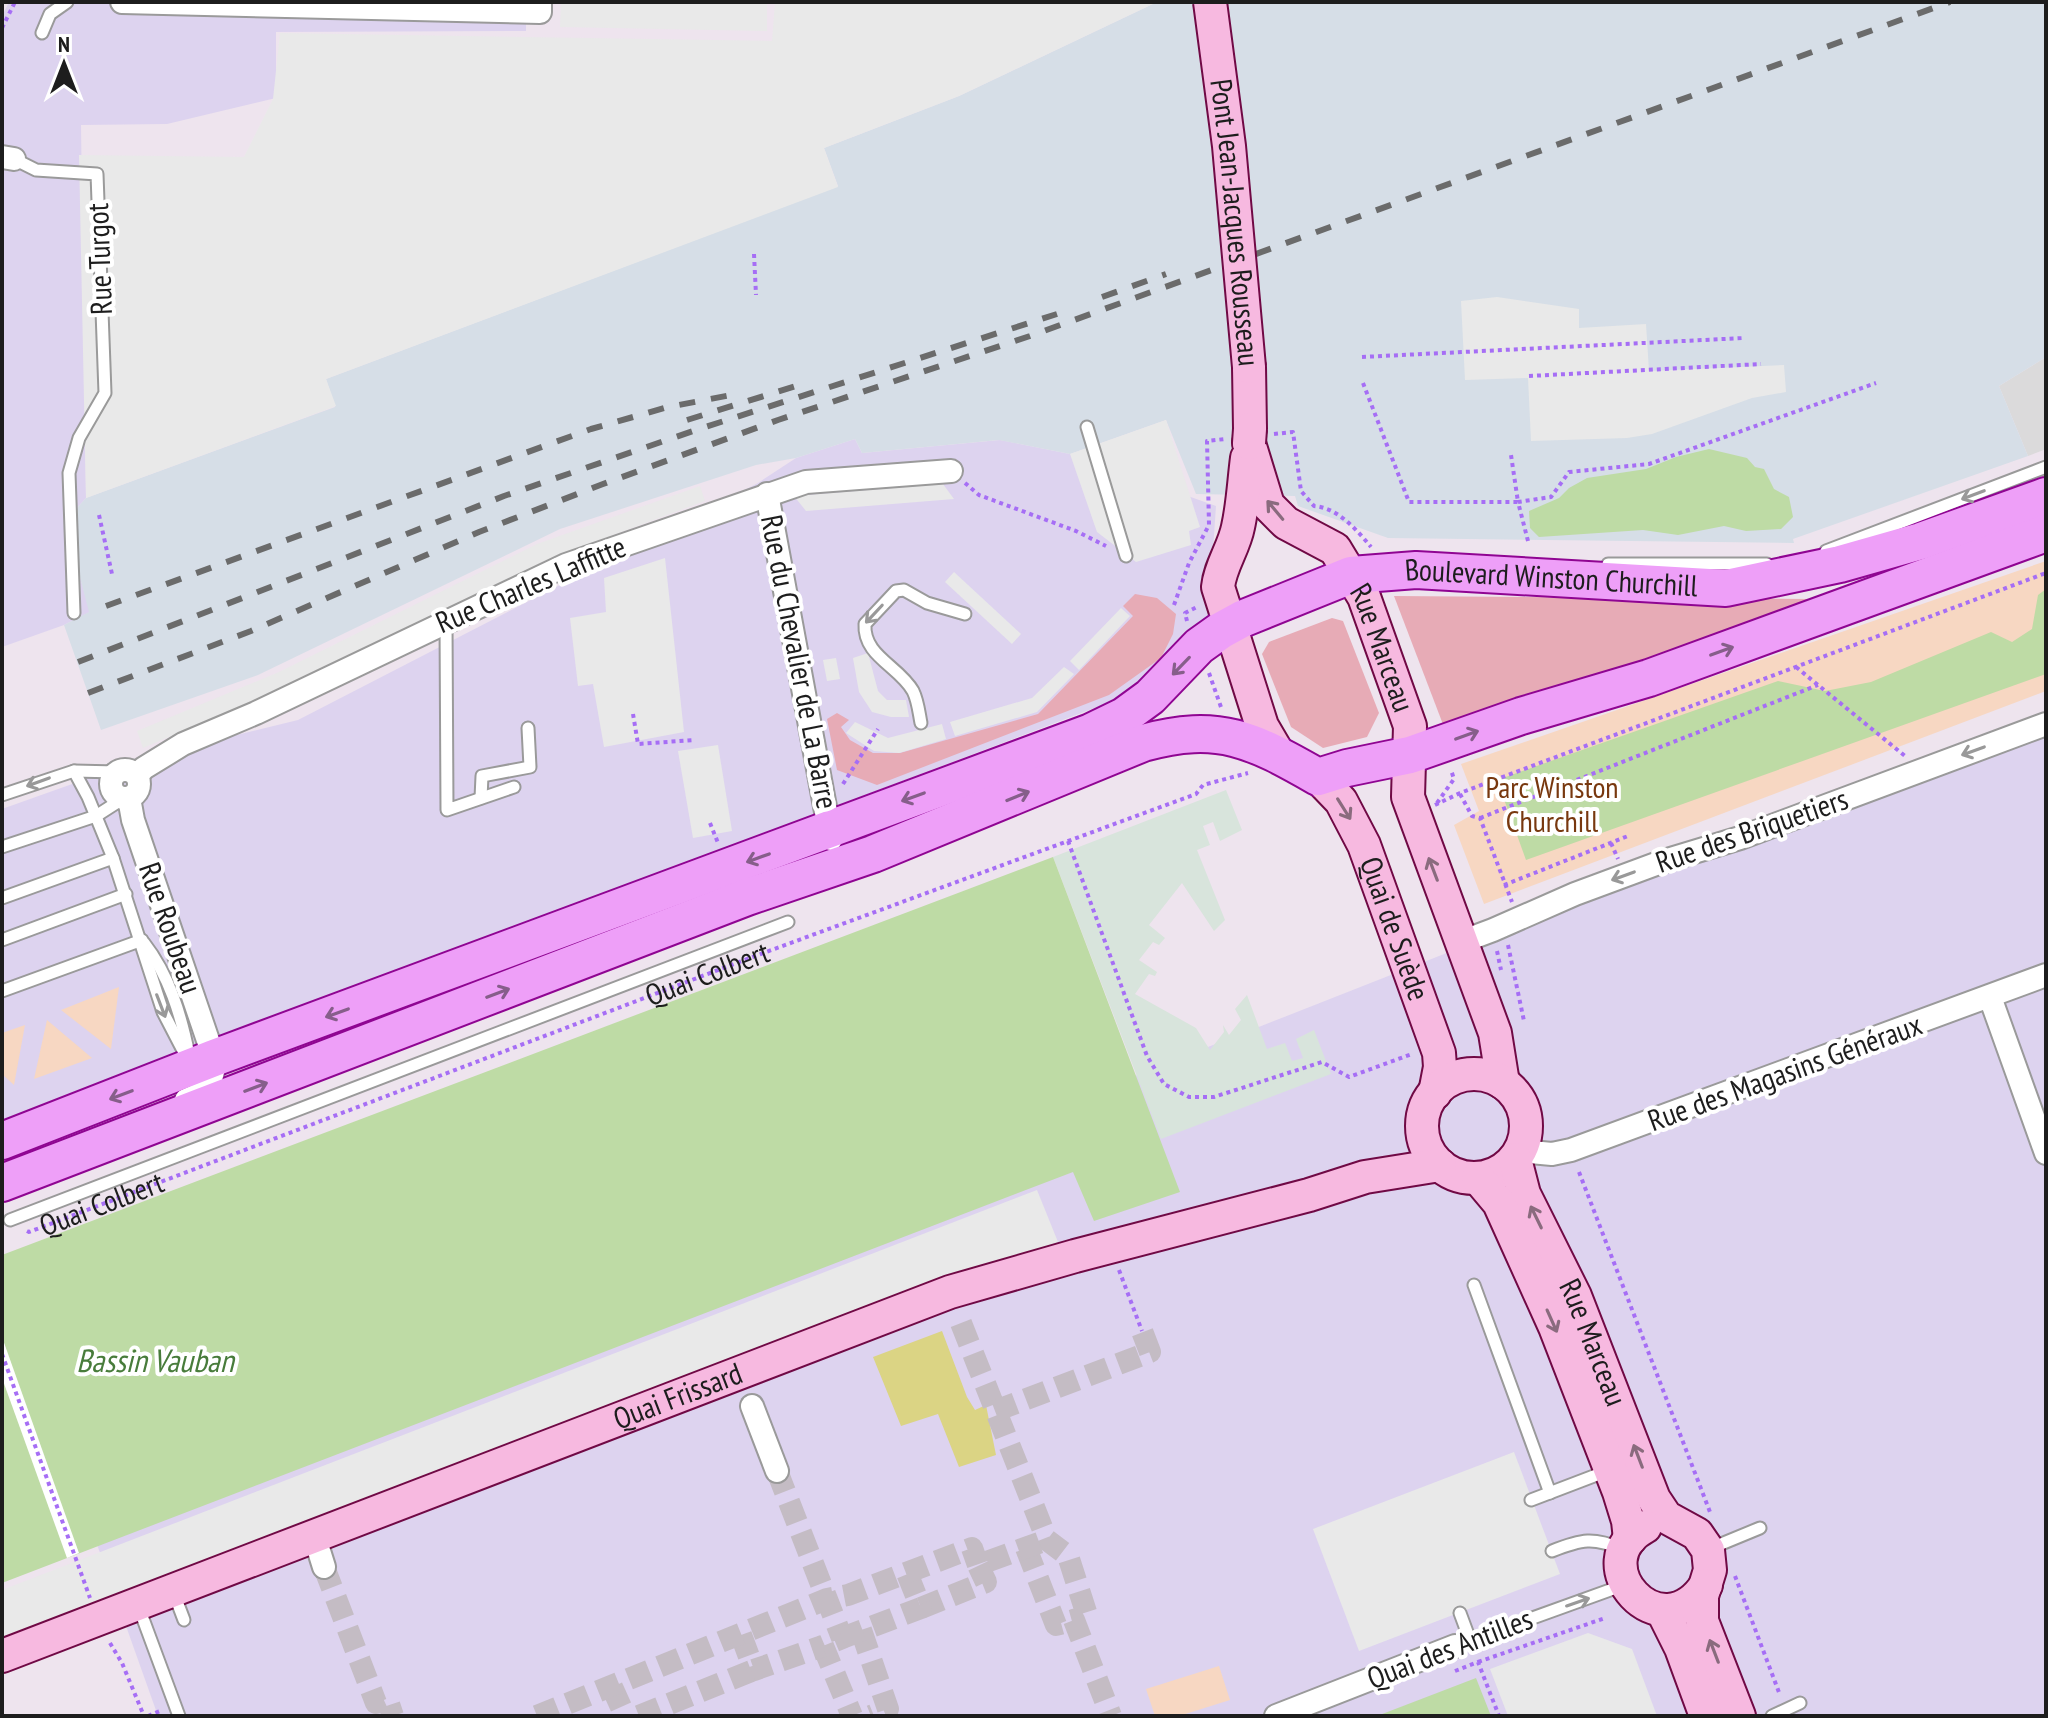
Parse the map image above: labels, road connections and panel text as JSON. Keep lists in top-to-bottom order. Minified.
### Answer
{"streets":{"main road":["Pont Jean-Jacques Rousseau","Boulevard Winston Churchill","Rue Marceau","Quai de Suède","Quai Colbert","Quai Frissard"],"street":["Rue Charles Laffitte","Rue du Chevalier de La Barre","Rue des Briquetiers","Rue Roubeau","Rue des Magasins Généraux","Quai des Antilles"],"lane":["Rue Turgot"]},"crossings":[["Pont Jean-Jacques Rousseau","Boulevard Winston Churchill"],["Pont Jean-Jacques Rousseau","Rue Marceau"],["Boulevard Winston Churchill","Rue Marceau"],["Boulevard Winston Churchill","Rue du Chevalier de La Barre"],["Rue Charles Laffitte","Rue du Chevalier de La Barre"],["Rue Charles Laffitte","Rue Roubeau"],["Rue Marceau","Quai de Suède"],["Rue Marceau","Rue des Magasins Généraux"],["Rue Marceau","Quai Frissard"],["Rue Marceau","Quai des Antilles"],["Rue des Briquetiers","Quai de Suède"],["Quai de Suède","Rue des Magasins Généraux"],["Quai de Suède","Quai Frissard"],["Rue des Magasins Généraux","Quai Frissard"]],"one_way":["Rue des Briquetiers"],"water":["Bassin Vauban"],"parks":["Parc Winston Churchill"],"north":"top"}
